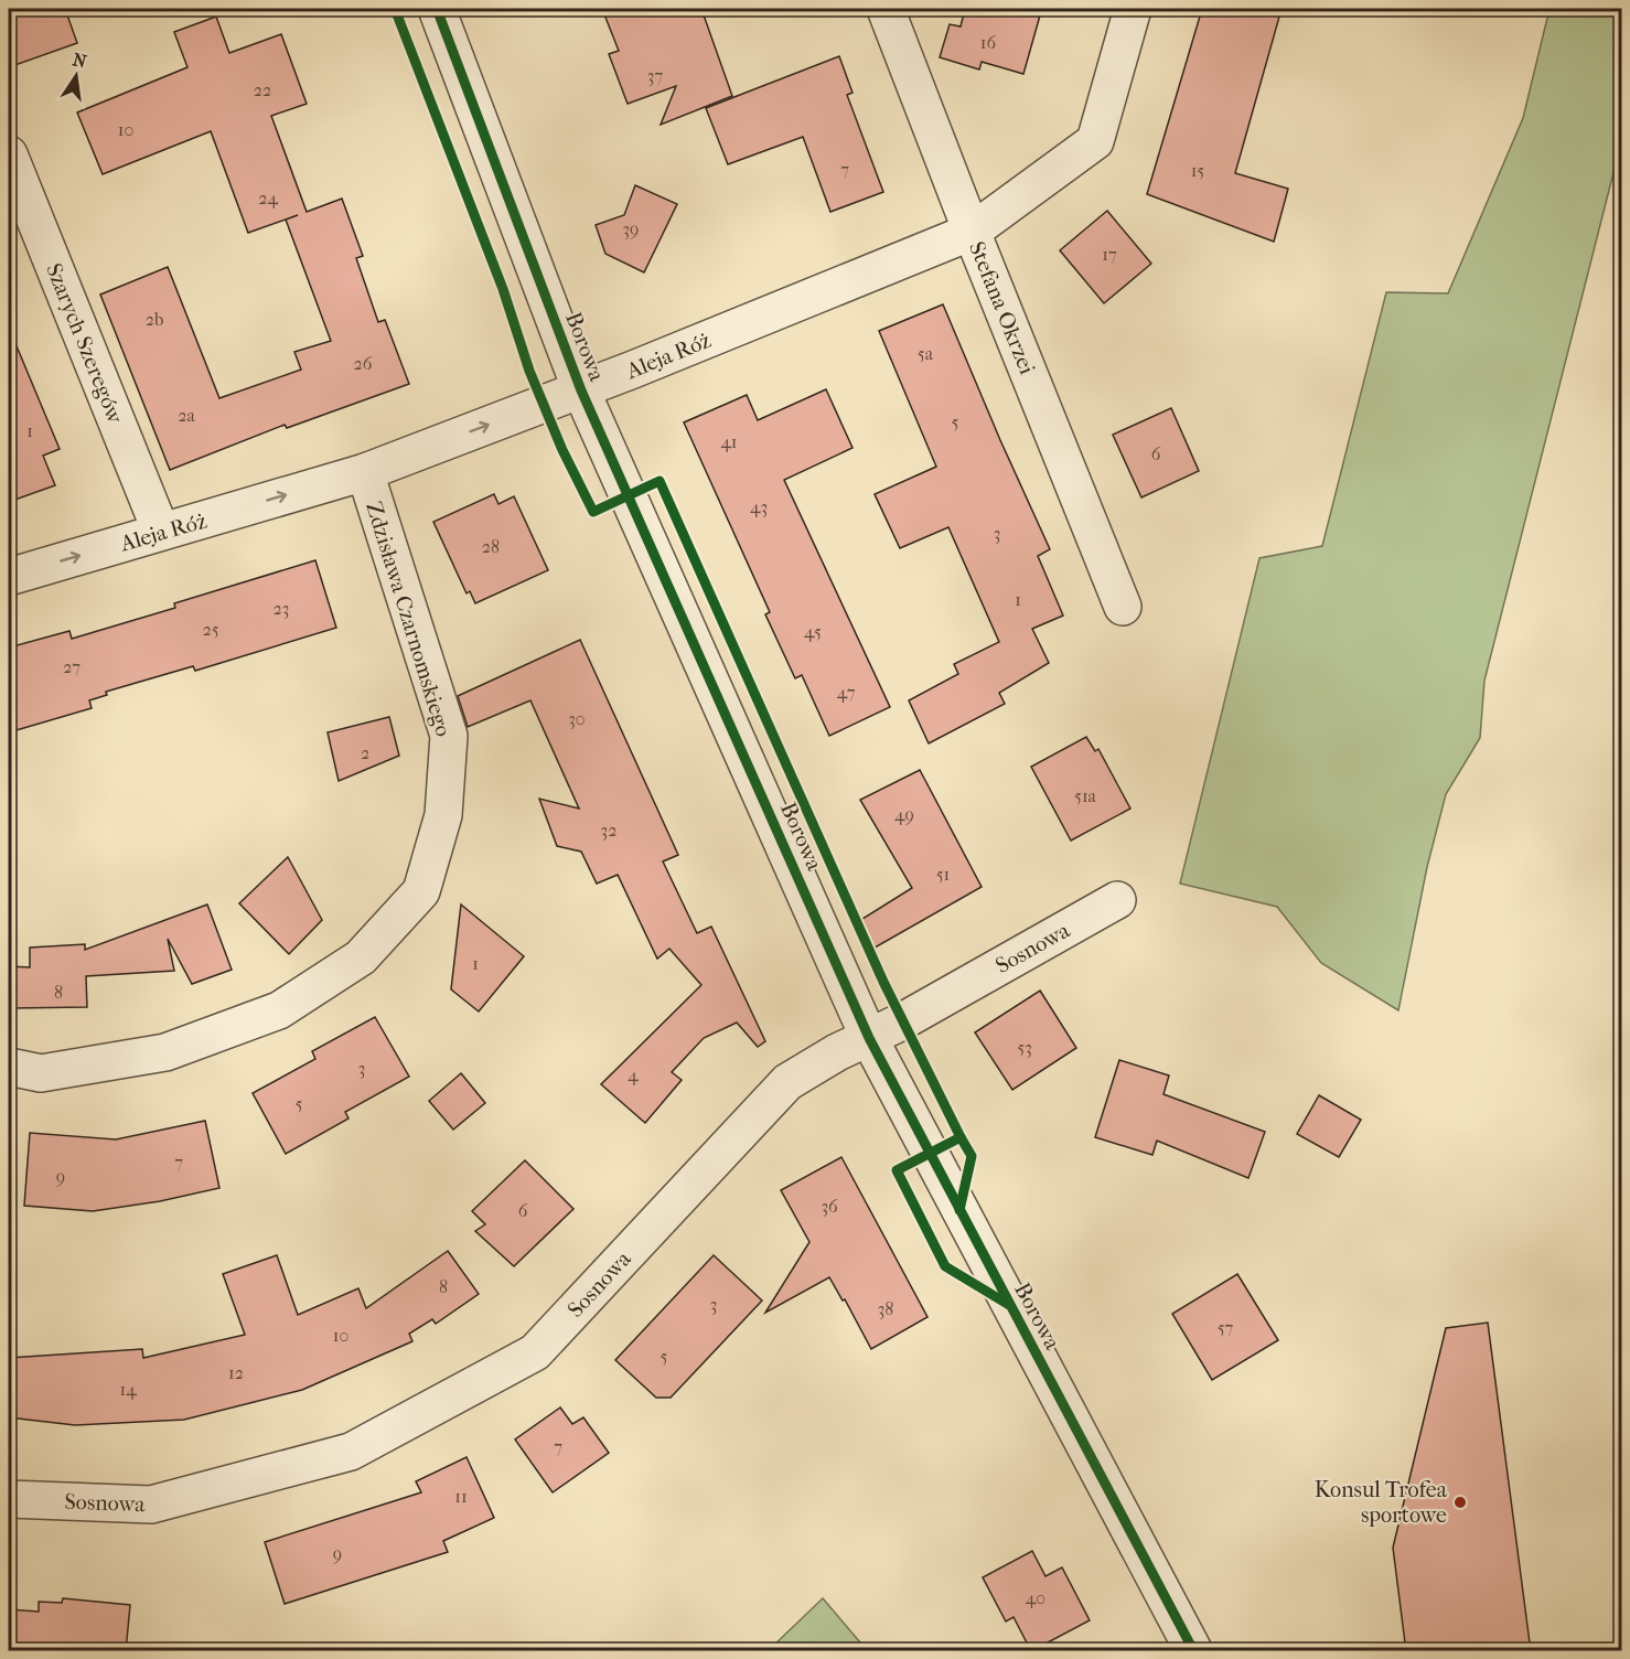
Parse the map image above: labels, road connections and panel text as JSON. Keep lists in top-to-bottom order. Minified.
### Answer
{"streets":{"street":["Stefana Okrzei","Szarych Szeregów","Borowa","Aleja Róż","Zdzisława Czarnomskiego","Sosnowa"]},"crossings":[["Stefana Okrzei","Aleja Róż"],["Szarych Szeregów","Aleja Róż"],["Borowa","Aleja Róż"],["Borowa","Sosnowa"],["Aleja Róż","Zdzisława Czarnomskiego"]],"one_way":["Aleja Róż"],"places":["Konsul Trofea sportowe"],"house_numbers":["16","37","22","10","7","15","24","39","17","2b","5a","26","2a","5","1","41","6","43","3","28","1","23","25","45","27","47","30","2","51a","49","32","51","1","8","53","3","4","5","7","9","36","6","8","3","38","57","10","5","12","14","7","11","9","40"],"north":"top"}
